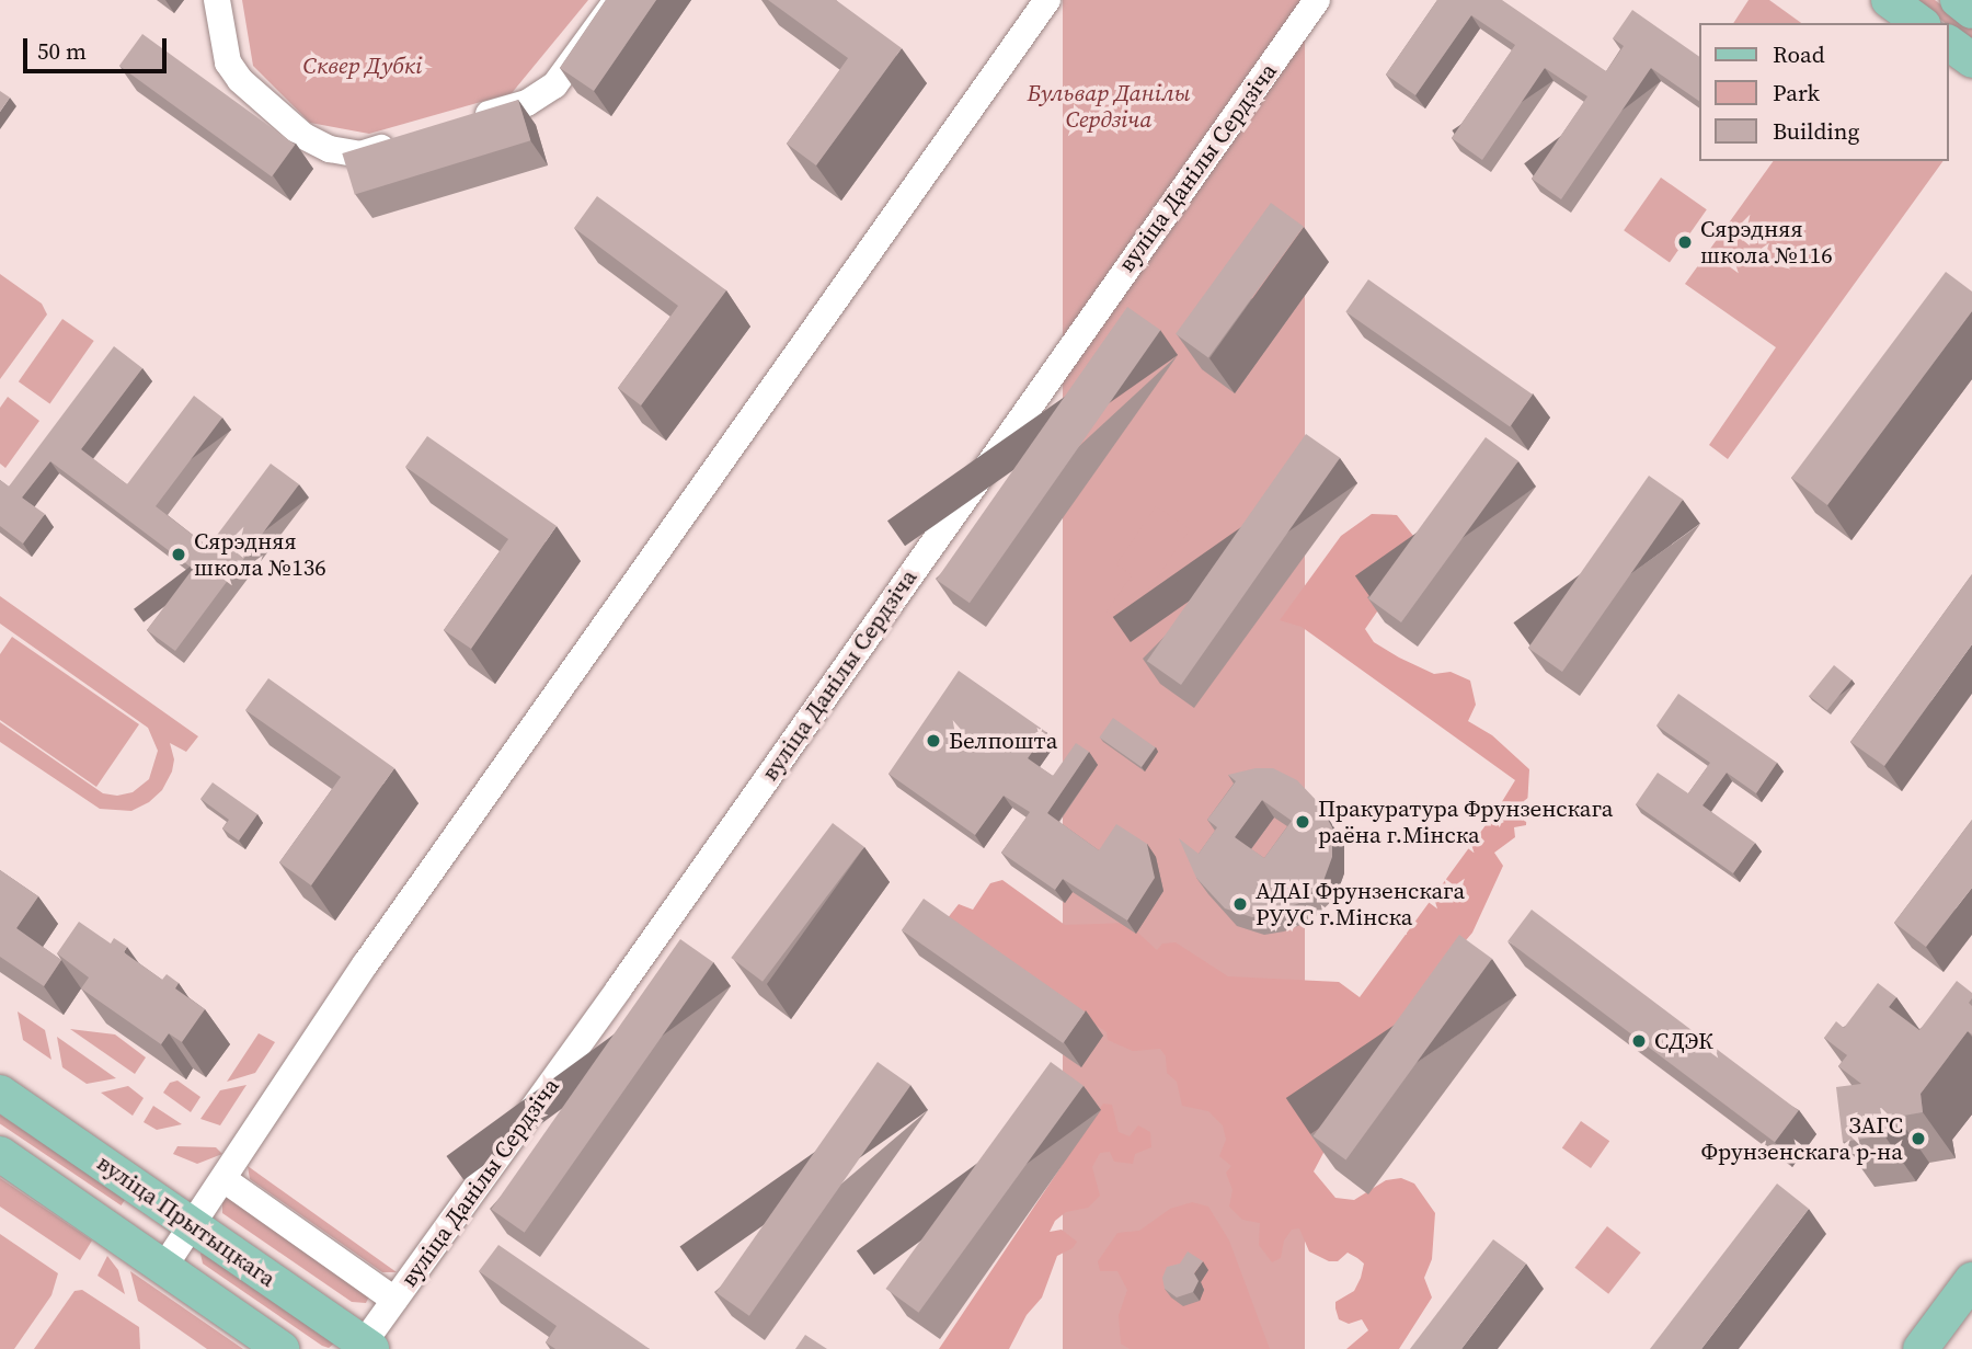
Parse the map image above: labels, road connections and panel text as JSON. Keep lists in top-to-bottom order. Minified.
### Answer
{"streets":{"main road":["вуліца Прытыцкага"],"street":["вуліца Данілы Сердзіча"]},"crossings":[["вуліца Данілы Сердзіча","вуліца Прытыцкага"]],"parks":["Сквер Дубкі","Бульвар Данілы Сердзіча"],"places":["Сярэдняя школа №116","Сярэдняя школа №136","Белпошта","Пракуратура Фрунзенскага раёна г.Мінска","АДАІ Фрунзенскага РУУС г.Мінска","СДЭК","ЗАГС Фрунзенскага р-на"],"legend":["Road","Park","Building"],"scale_bar":"50 m"}
